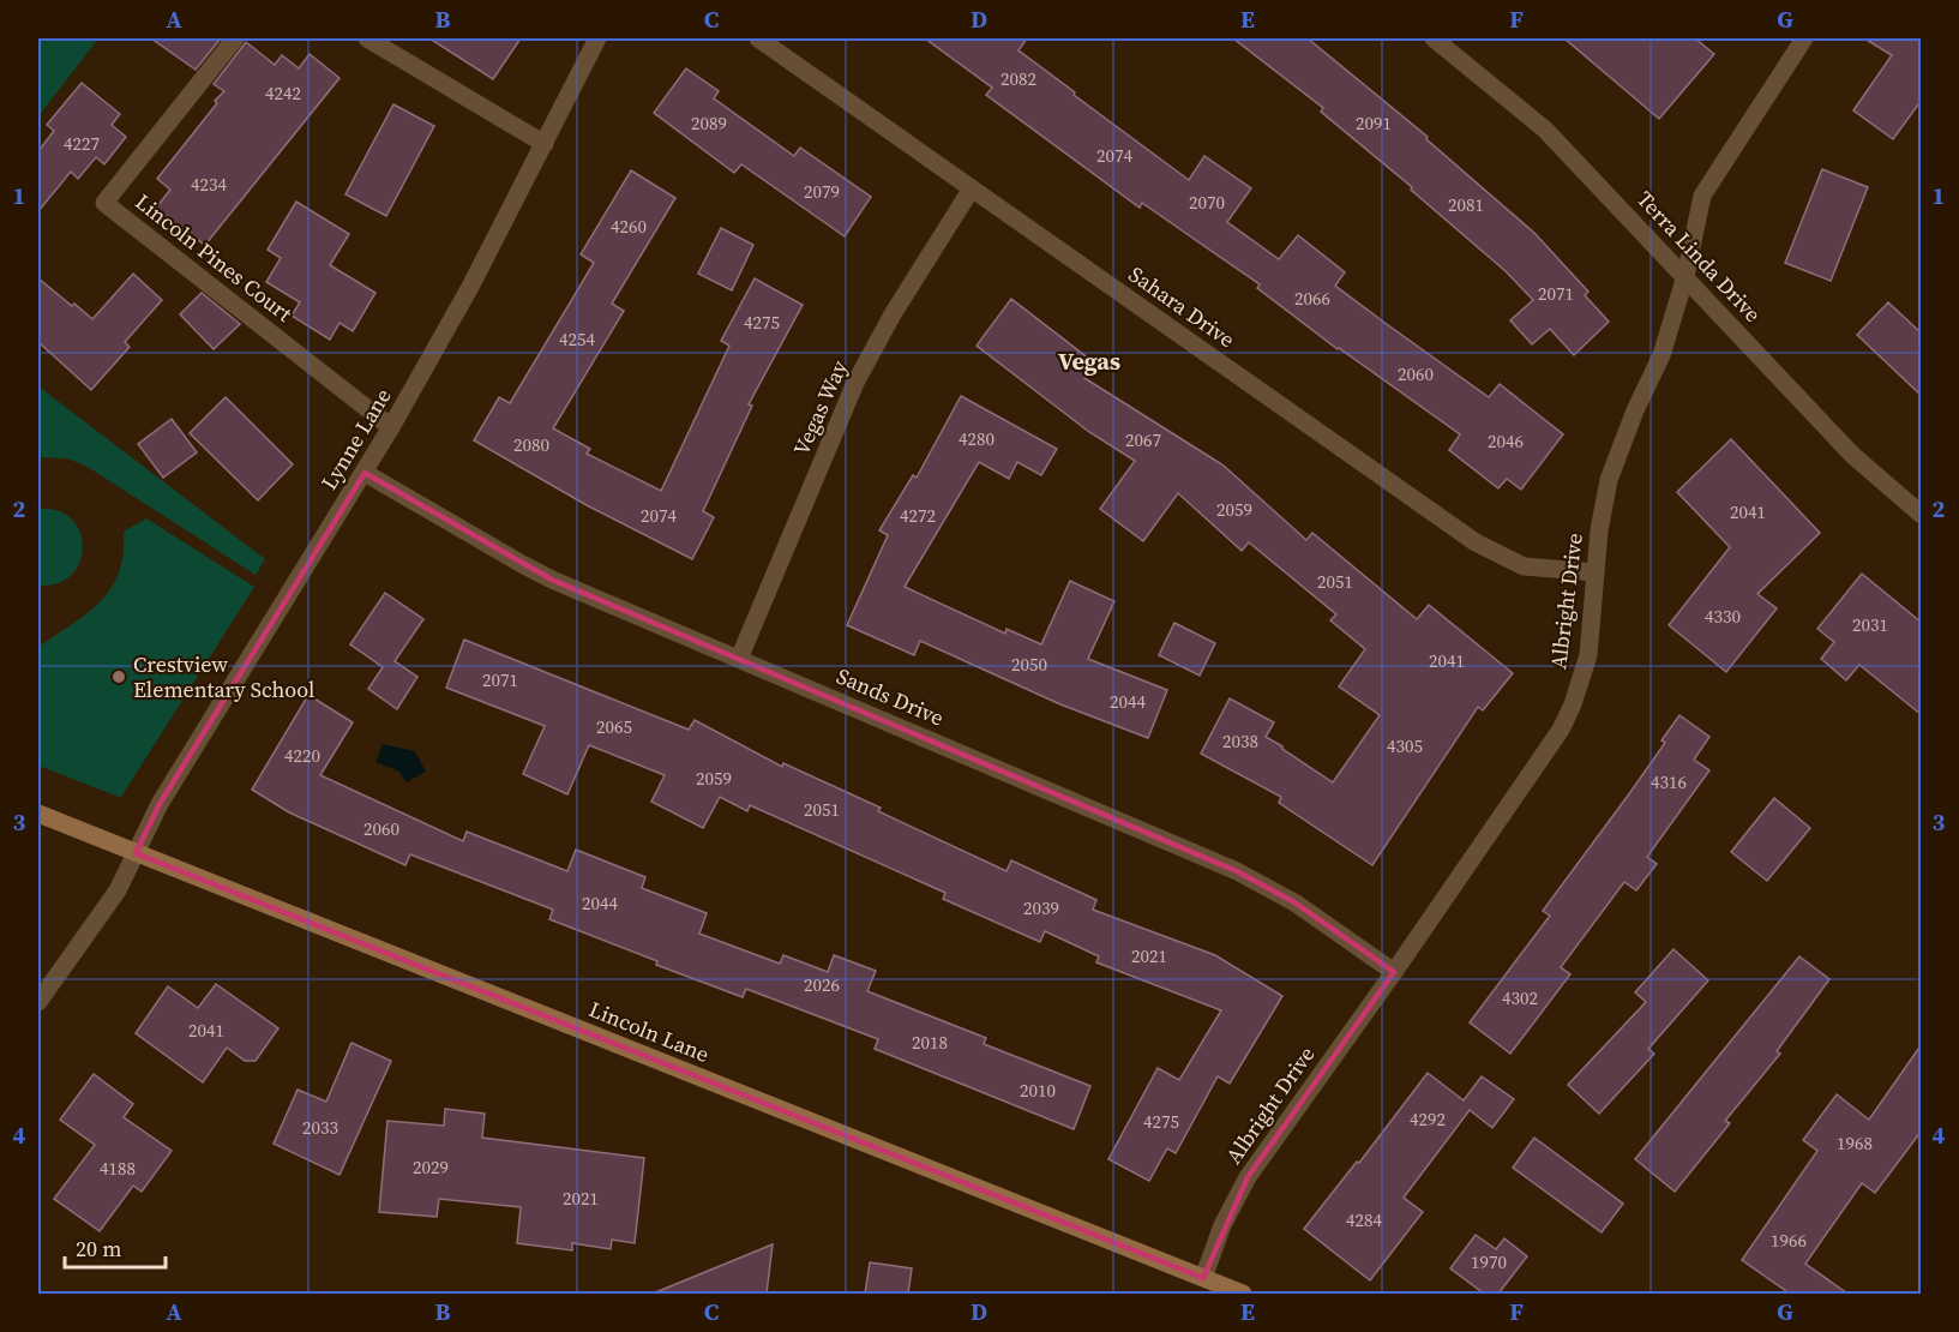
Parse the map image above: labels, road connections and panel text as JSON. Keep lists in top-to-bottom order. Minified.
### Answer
{"streets":{"street":["Terra Linda Drive","Lincoln Pines Court","Sahara Drive","Vegas Way","Lynne Lane","Albright Drive","Sands Drive","Lincoln Lane"]},"crossings":[["Terra Linda Drive","Albright Drive"],["Lincoln Pines Court","Lynne Lane"],["Sahara Drive","Vegas Way"],["Sahara Drive","Albright Drive"],["Vegas Way","Sands Drive"],["Lynne Lane","Sands Drive"],["Lynne Lane","Lincoln Lane"],["Albright Drive","Sands Drive"],["Albright Drive","Lincoln Lane"]],"districts":["Vegas"],"places":["Crestview Elementary School"],"house_numbers":["2082","4242","2089","2091","4227","2074","4234","2079","2070","2081","4260","2071","2066","4275","4254","2060","4280","2067","2046","2080","2059","2041","2074","4272","2051","4330","2031","2041","2050","2071","2044","2065","2038","4305","4220","2059","4316","2051","2060","2044","2039","2021","2026","4302","2041","2018","2010","4292","4275","2033","1968","2029","4188","2021","4284","1966","1970"],"scale_bar":"20 m","grid":{"columns":["A","B","C","D","E","F","G"],"rows":["1","2","3","4"]}}
